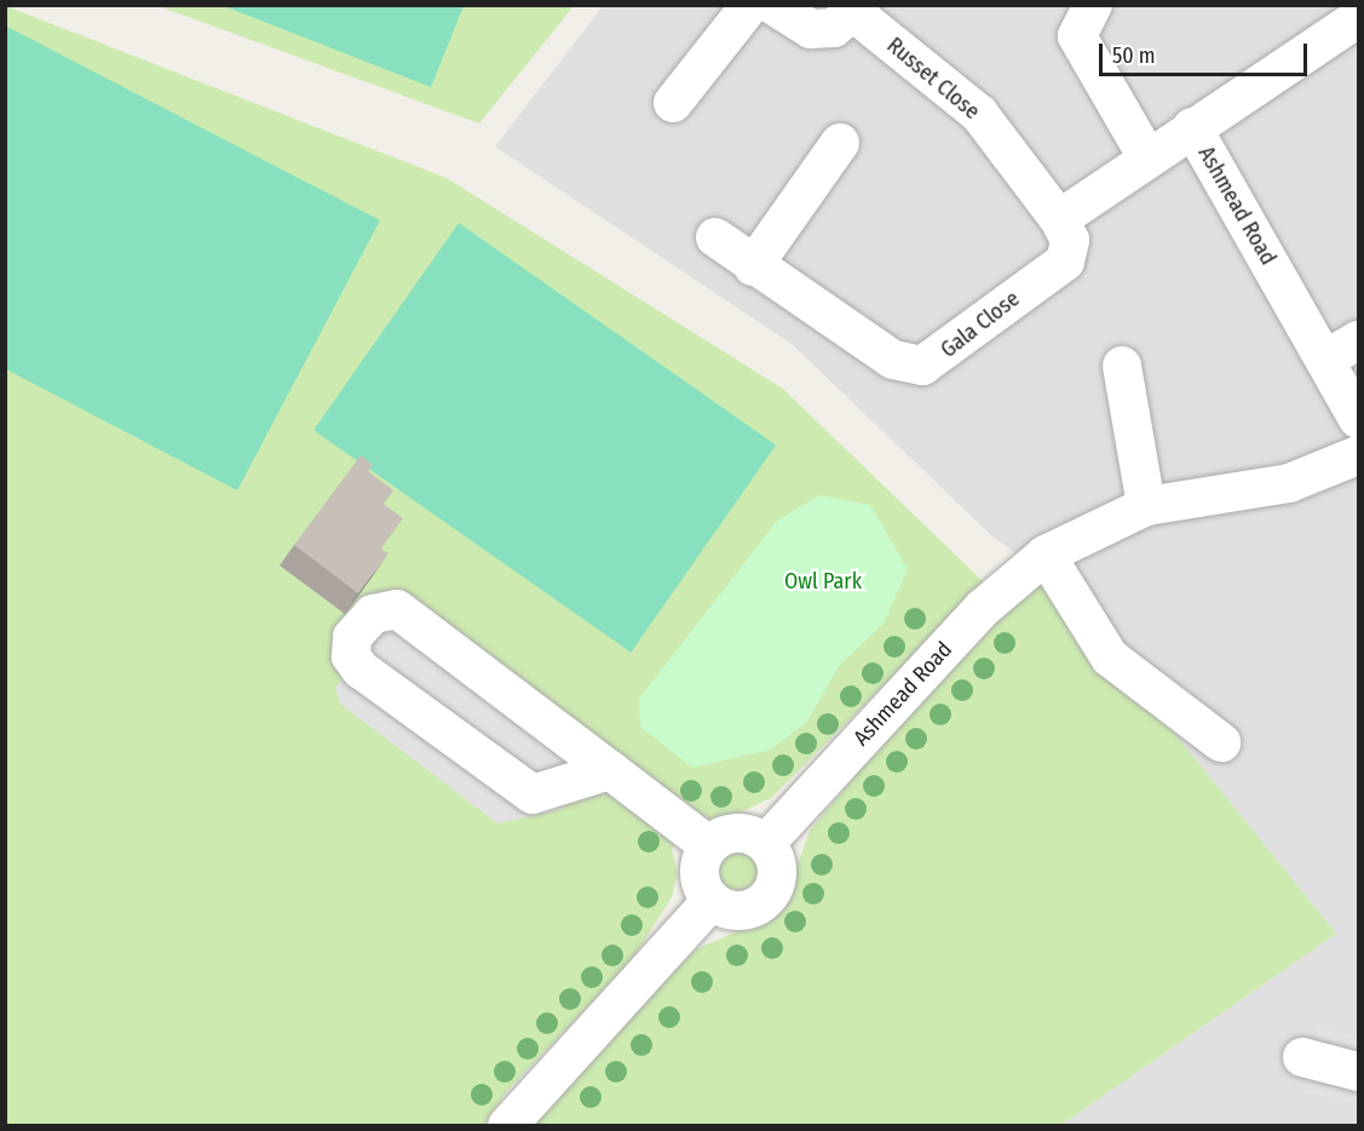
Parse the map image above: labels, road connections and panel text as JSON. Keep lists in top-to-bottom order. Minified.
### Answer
{"streets":{"street":["Russet Close","Ashmead Road","Gala Close"]},"crossings":[["Russet Close","Gala Close"]],"parks":["Owl Park"],"scale_bar":"50 m"}
